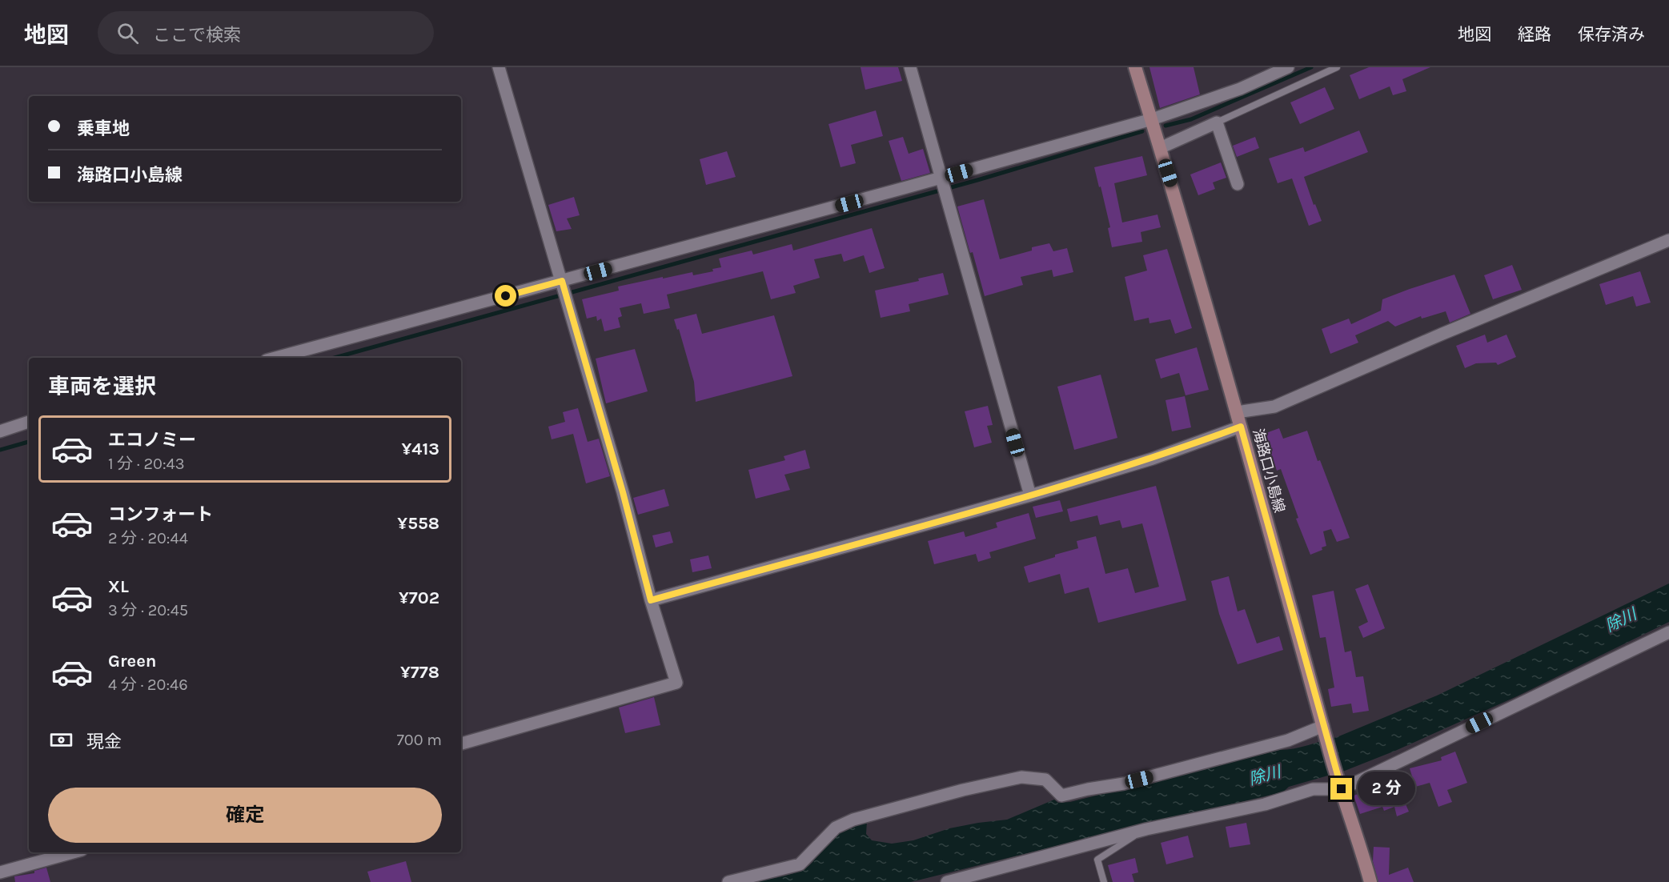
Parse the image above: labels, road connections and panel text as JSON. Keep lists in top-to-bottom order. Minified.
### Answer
{"streets":{"main road":["海路口小島線"]},"water":["除川"],"page":{"header":"地図","search":"ここで検索","nav":["地図","経路","保存済み"],"banner":["乗車地","海路口小島線"],"heading":"車両を選択","list":[{"name":"エコノミー","note":"1 分 · 20:43","value":"¥413"},{"name":"コンフォート","note":"2 分 · 20:44","value":"¥558"},{"name":"XL","note":"3 分 · 20:45","value":"¥702"},{"name":"Green","note":"4 分 · 20:46","value":"¥778"}],"pay":["現金","700 m"],"bubble":"2 分","buttons":"確定"}}
